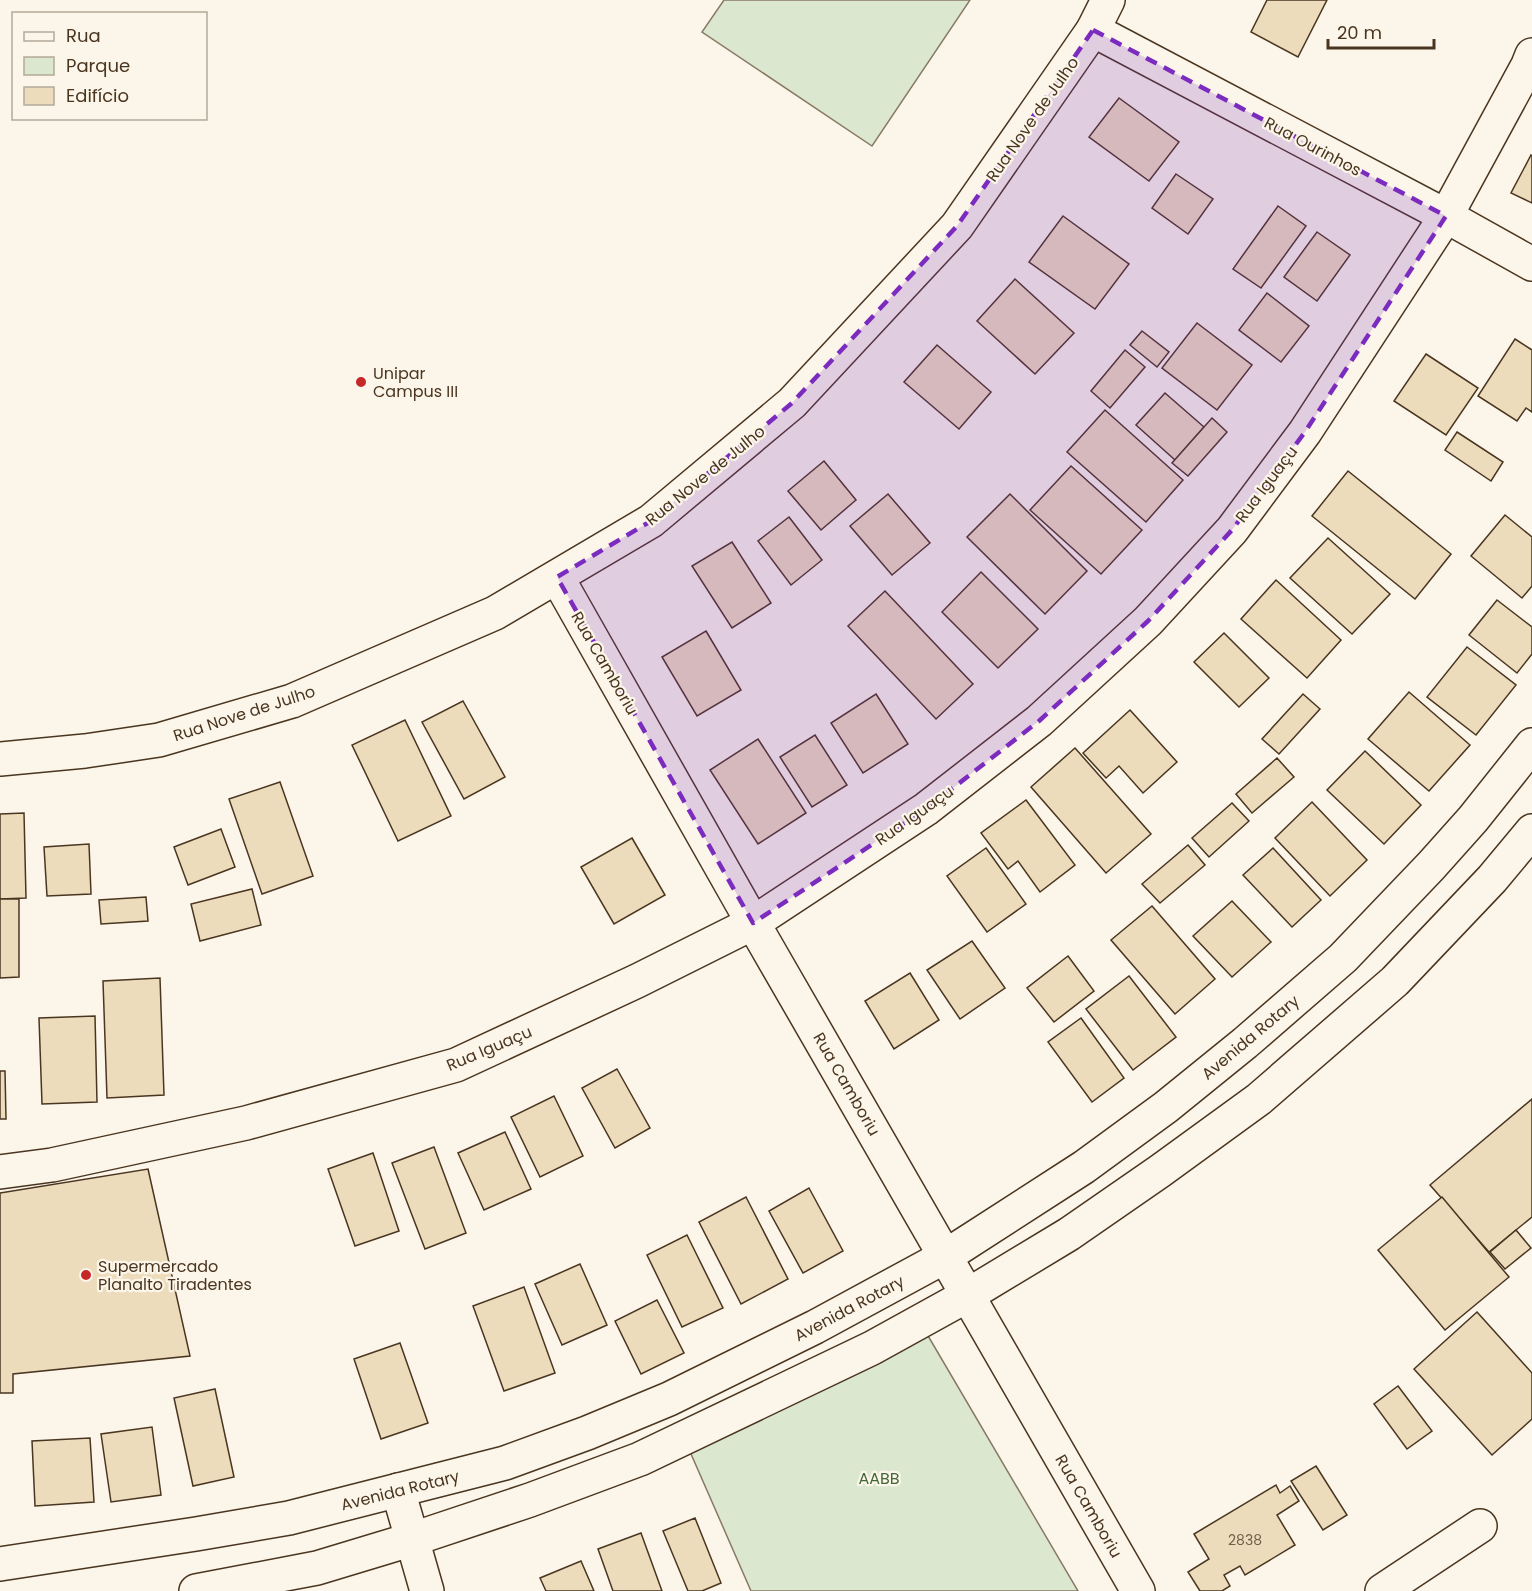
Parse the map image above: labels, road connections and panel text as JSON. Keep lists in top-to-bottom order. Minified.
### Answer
{"streets":{"street":["Rua Nove de Julho","Rua Ourinhos","Rua Iguaçu","Rua Camboriu","Avenida Rotary"]},"crossings":[["Rua Nove de Julho","Rua Ourinhos"],["Rua Nove de Julho","Rua Camboriu"],["Rua Ourinhos","Rua Iguaçu"],["Rua Iguaçu","Rua Camboriu"],["Rua Camboriu","Avenida Rotary"]],"parks":["AABB"],"places":["Unipar Campus III","Supermercado Planalto Tiradentes"],"house_numbers":["2838"],"legend":["Rua","Parque","Edifício"],"scale_bar":"20 m"}
